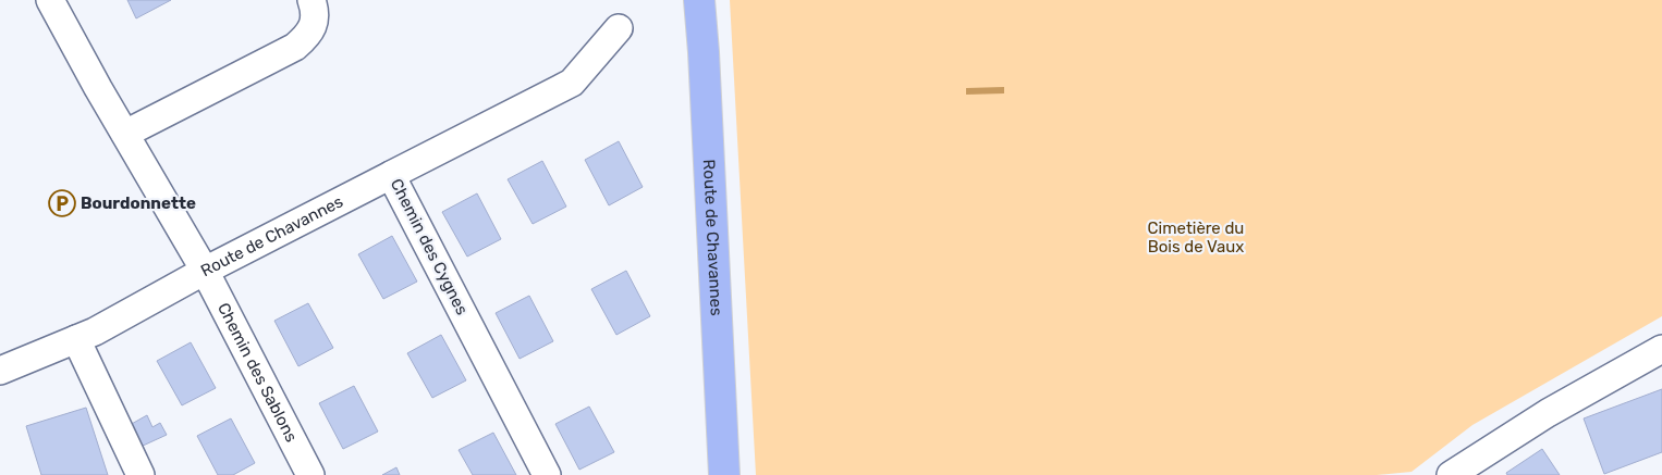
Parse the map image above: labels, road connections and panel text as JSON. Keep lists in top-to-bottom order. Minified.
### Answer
{"streets":{"main road":["Route de Chavannes"],"street":["Chemin des Cygnes","Chemin des Sablons"]},"crossings":[["Route de Chavannes","Chemin des Cygnes"],["Route de Chavannes","Chemin des Sablons"]],"parks":["Cimetière du Bois de Vaux"],"places":{"parking":["Bourdonnette"]}}
